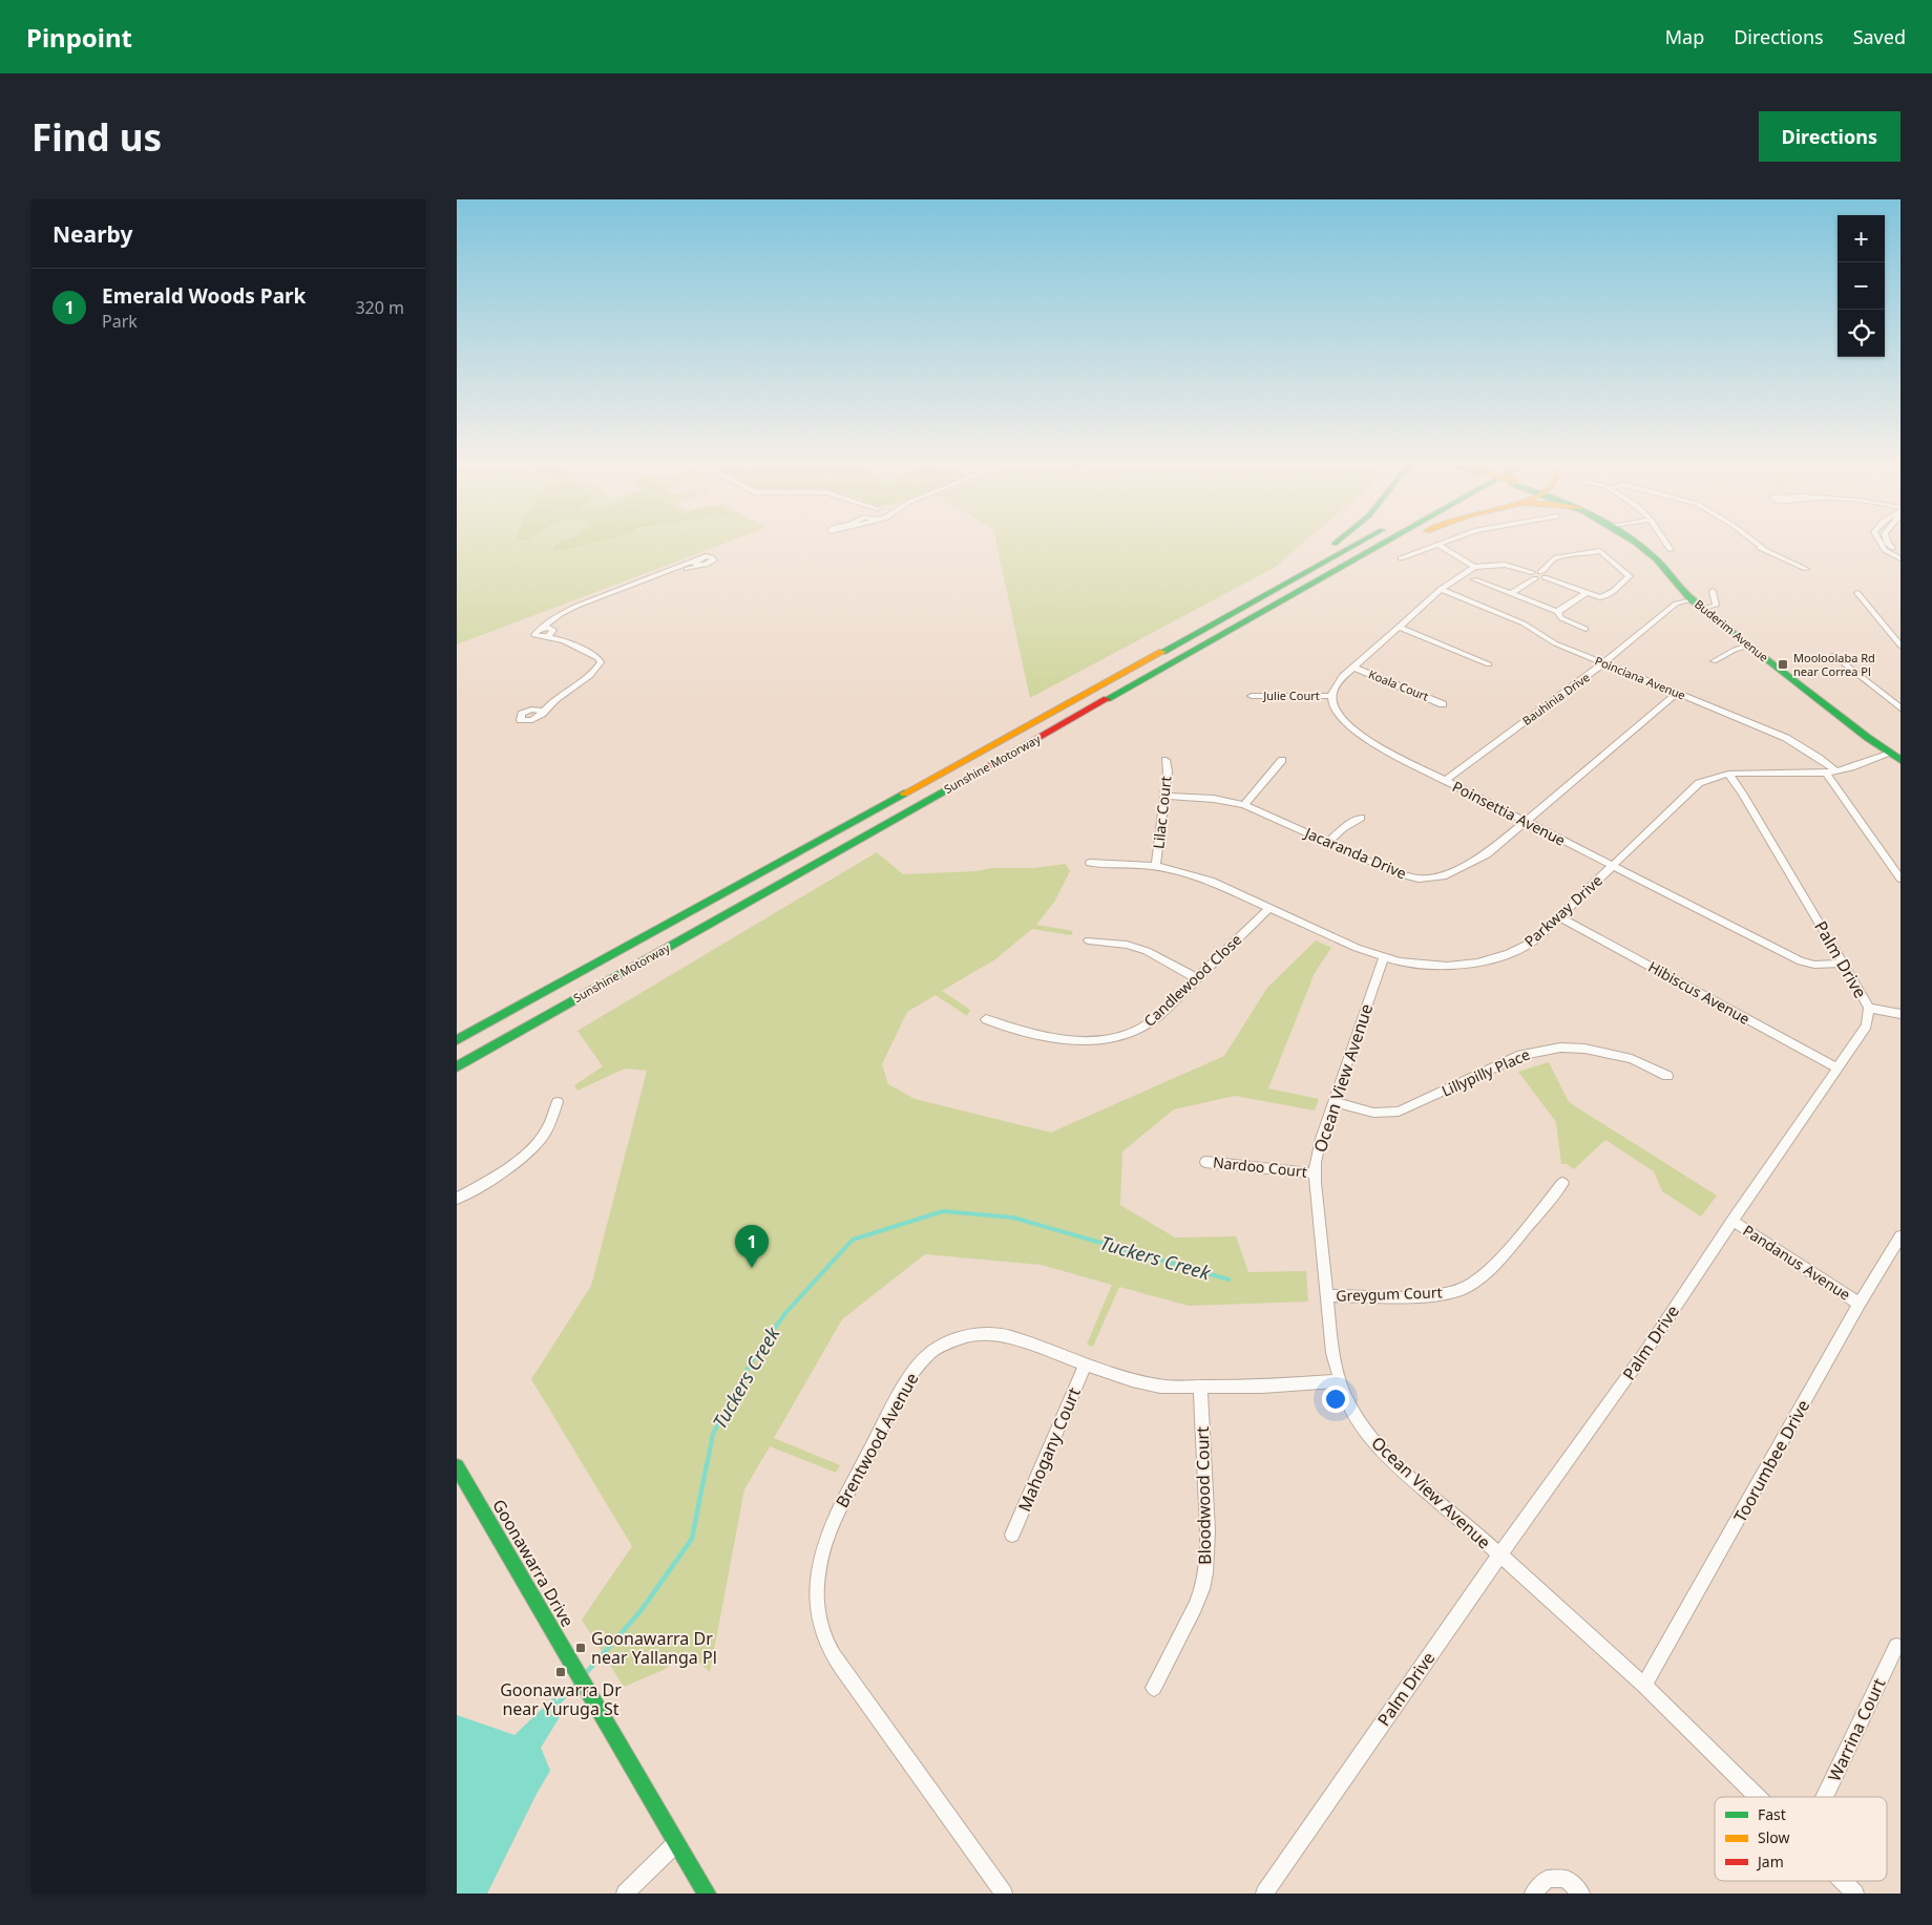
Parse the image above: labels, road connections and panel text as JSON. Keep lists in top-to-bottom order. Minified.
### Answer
{"streets":{"main road":["Buderim Avenue","Sunshine Motorway","Goonawarra Drive"],"street":["Poinciana Avenue","Koala Court","Julie Court","Bauhinia Drive","Lilac Court","Poinsettia Avenue","Jacaranda Drive","Parkway Drive","Palm Drive","Candlewood Close","Hibiscus Avenue","Lillypilly Place","Ocean View Avenue","Nardoo Court","Pandanus Avenue","Greygum Court","Brentwood Avenue","Mahogany Court","Toorumbee Drive","Bloodwood Court","Warrina Court"]},"crossings":[["Buderim Avenue","Bauhinia Drive"],["Buderim Avenue","Parkway Drive"],["Poinciana Avenue","Bauhinia Drive"],["Poinciana Avenue","Jacaranda Drive"],["Poinciana Avenue","Parkway Drive"],["Julie Court","Poinsettia Avenue"],["Bauhinia Drive","Poinsettia Avenue"],["Lilac Court","Jacaranda Drive"],["Lilac Court","Parkway Drive"],["Poinsettia Avenue","Jacaranda Drive"],["Poinsettia Avenue","Parkway Drive"],["Poinsettia Avenue","Palm Drive"],["Parkway Drive","Palm Drive"],["Parkway Drive","Candlewood Close"],["Parkway Drive","Hibiscus Avenue"],["Parkway Drive","Ocean View Avenue"],["Palm Drive","Hibiscus Avenue"],["Palm Drive","Ocean View Avenue"],["Palm Drive","Pandanus Avenue"],["Lillypilly Place","Ocean View Avenue"],["Ocean View Avenue","Nardoo Court"],["Ocean View Avenue","Greygum Court"],["Ocean View Avenue","Brentwood Avenue"],["Ocean View Avenue","Toorumbee Drive"],["Pandanus Avenue","Toorumbee Drive"],["Brentwood Avenue","Mahogany Court"],["Brentwood Avenue","Bloodwood Court"]],"water":["Tuckers Creek"],"places":{"transit":["Mooloolaba Rd near Correa Pl","Goonawarra Dr near Yallanga Pl","Goonawarra Dr near Yuruga St"]},"legend":["Fast","Slow","Jam"],"page":{"header":"Pinpoint","nav":["Map","Directions","Saved"],"buttons":"Directions","title":"Find us","heading":"Nearby","map_buttons":["+","−"],"list":[{"mark":"1","name":"Emerald Woods Park","note":"Park","value":"320 m"}],"pins":"1"}}
